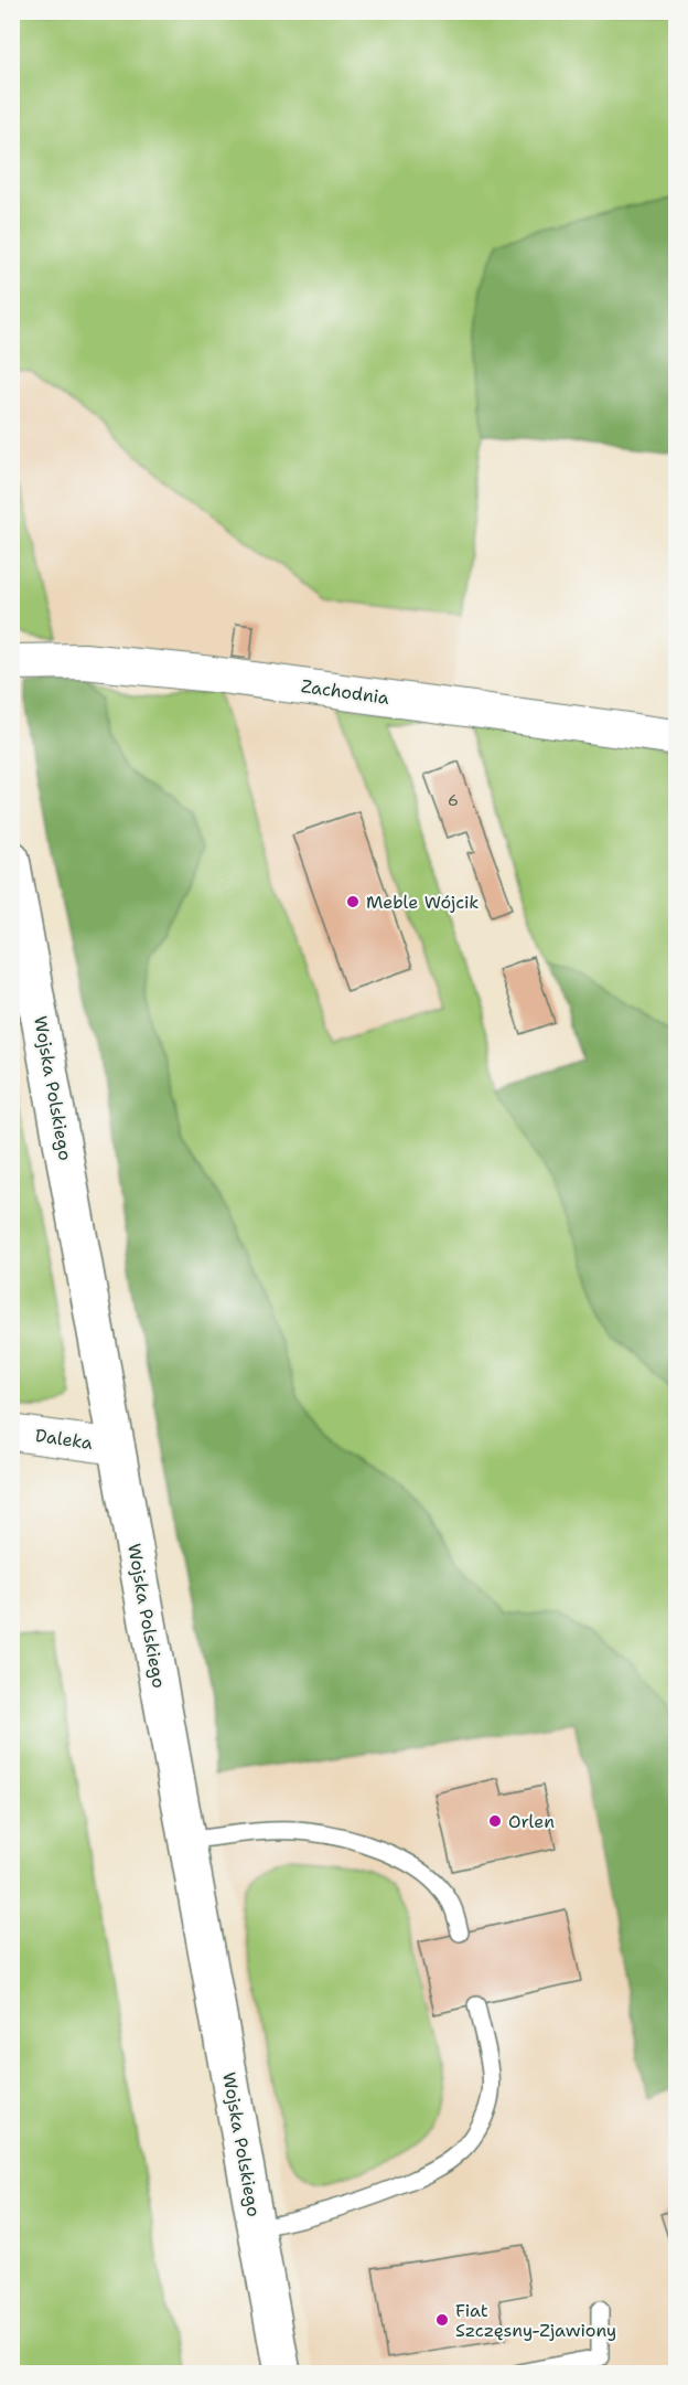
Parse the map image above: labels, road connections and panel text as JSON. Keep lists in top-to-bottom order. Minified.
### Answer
{"streets":{"main road":["Wojska Polskiego"],"street":["Zachodnia","Daleka"]},"crossings":[["Wojska Polskiego","Daleka"]],"places":["Meble Wójcik","Orlen","Fiat Szczęsny-Zjawiony"],"house_numbers":["6"]}
